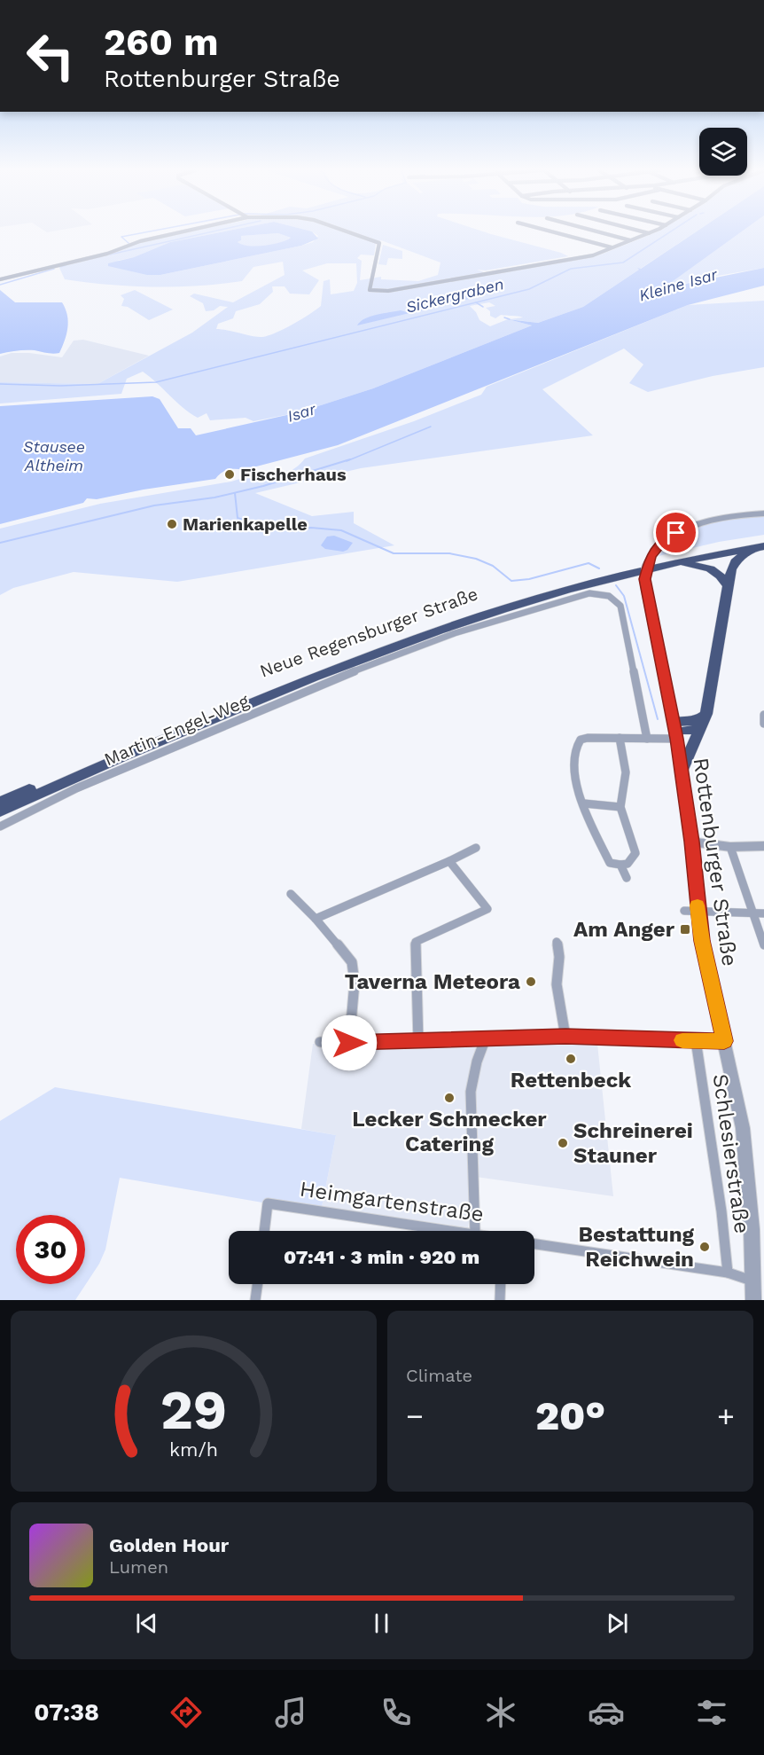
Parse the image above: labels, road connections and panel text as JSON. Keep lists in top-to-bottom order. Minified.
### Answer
{"streets":{"highway":["Neue Regensburger Straße"],"street":["Martin-Engel-Weg","Rottenburger Straße","Schlesierstraße","Heimgartenstraße"]},"water":["Kleine Isar","Sickergraben","Isar","Stausee Altheim"],"places":{"other":["Fischerhaus","Marienkapelle","Taverna Meteora","Rettenbeck","Lecker Schmecker Catering","Schreinerei Stauner","Bestattung Reichwein"],"transit":["Am Anger"]},"page":{"turn":["260 m","Rottenburger Straße"],"limit":"30","trip":"07:41 · 3 min · 920 m","tile":"Climate","heat":["−","20°","+"],"song":["Golden Hour","Lumen"],"tabs":"07:38","gauge":["29","km/h"]}}
